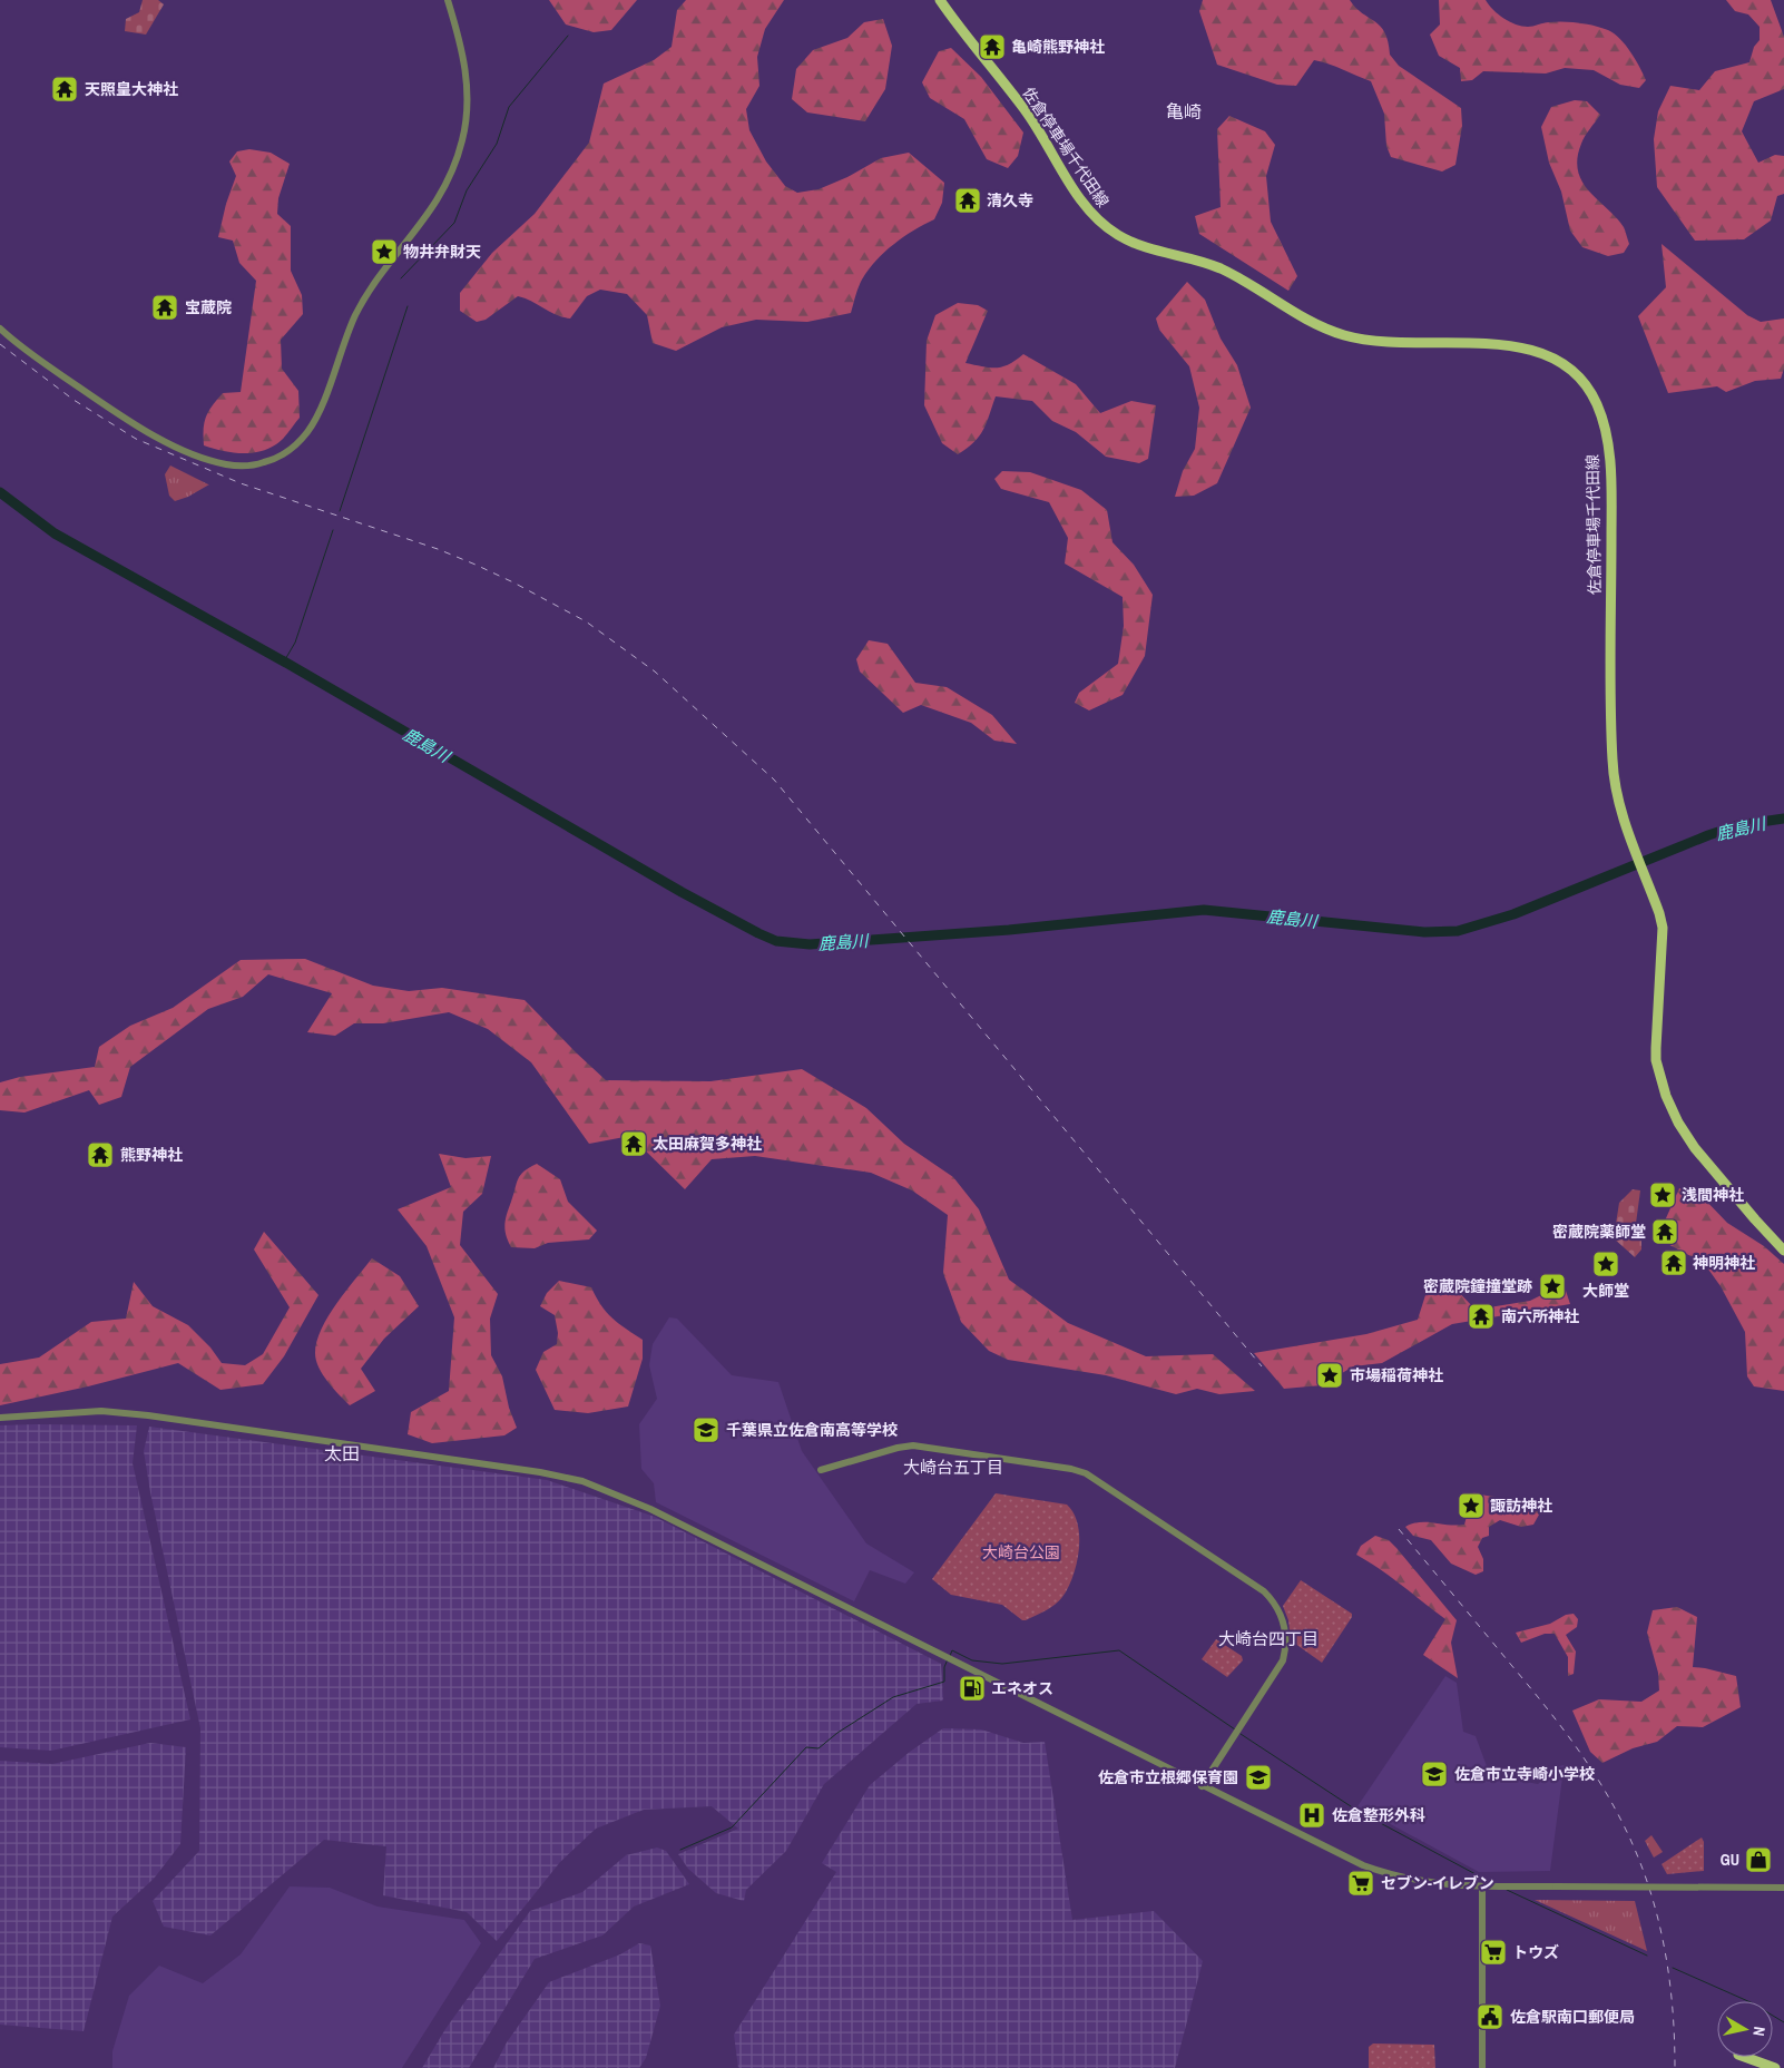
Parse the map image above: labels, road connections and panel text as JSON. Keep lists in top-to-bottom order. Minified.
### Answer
{"streets":{"main road":["佐倉停車場千代田線"]},"districts":["亀崎","太田","大崎台五丁目","大崎台四丁目"],"water":["鹿島川"],"parks":["大崎台公園"],"places":{"temple":["亀崎熊野神社","天照皇大神社","清久寺","宝蔵院","太田麻賀多神社","熊野神社","密蔵院薬師堂","神明神社","南六所神社"],"place":["物井弁財天","浅間神社","大師堂","密蔵院鐘撞堂跡","市場稲荷神社","諏訪神社"],"school or university":["千葉県立佐倉南高等学校","佐倉市立寺崎小学校","佐倉市立根郷保育園"],"fuel station":["エネオス"],"hospital":["佐倉整形外科"],"shop":["GU"],"supermarket":["セブン-イレブン","トウズ"],"public building":["佐倉駅南口郵便局"]},"north":"right"}
